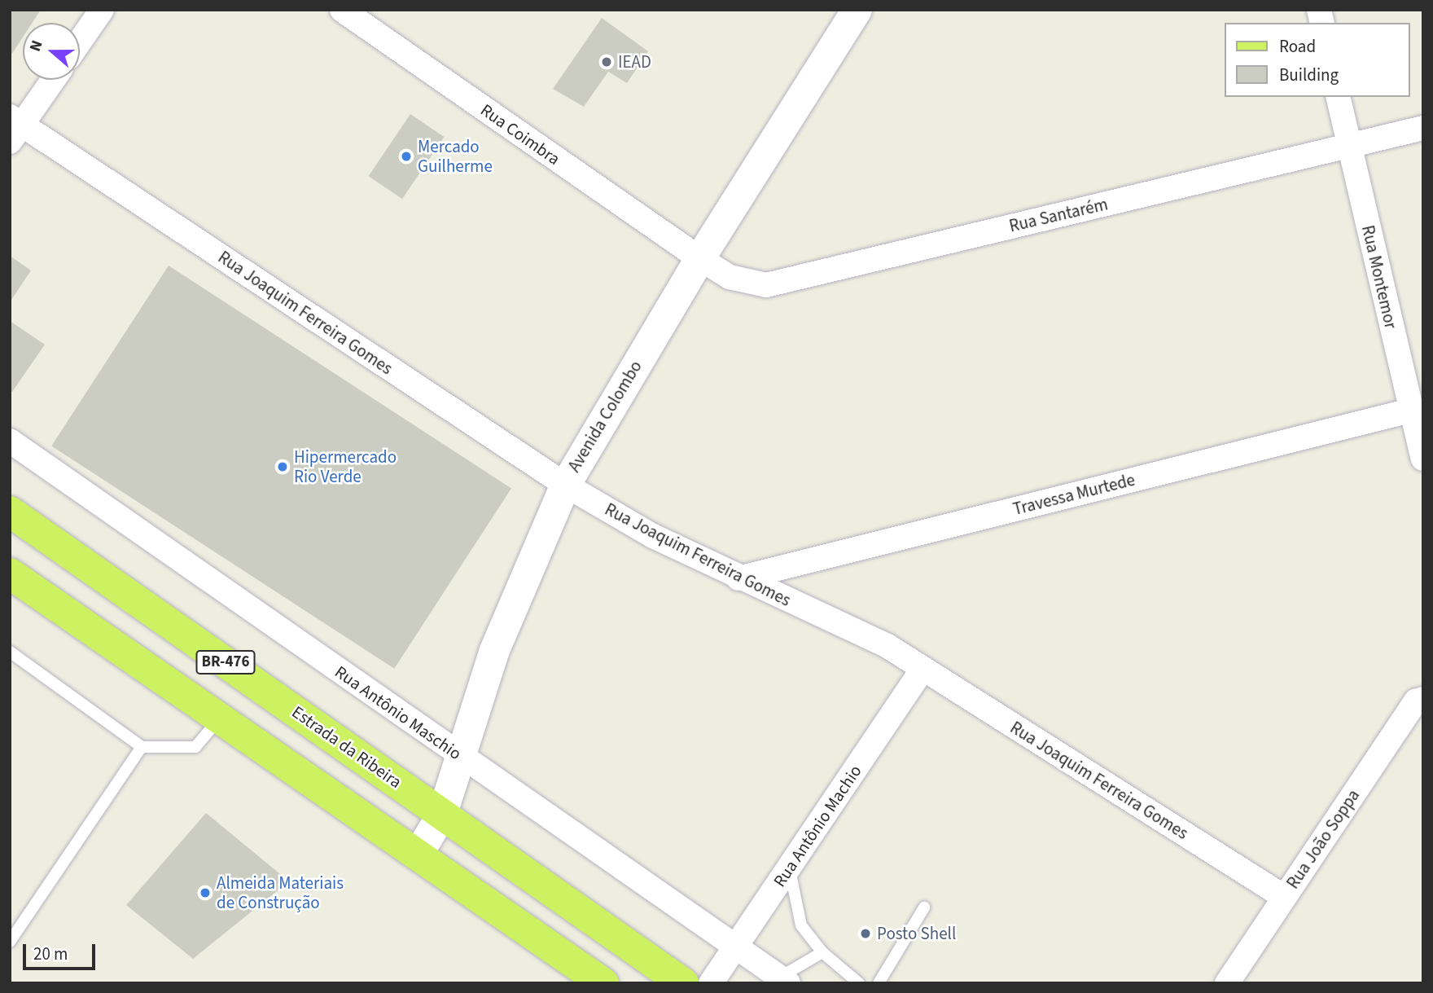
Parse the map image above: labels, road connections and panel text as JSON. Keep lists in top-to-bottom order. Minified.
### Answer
{"streets":{"main road":["BR-476","Estrada da Ribeira"],"street":["Rua Coimbra","Rua Santarém","Rua Montemor","Rua Joaquim Ferreira Gomes","Avenida Colombo","Travessa Murtede","Rua Antônio Maschio","Rua Antônio Machio","Rua João Soppa"]},"crossings":[["Rua Coimbra","Rua Santarém"],["Rua Coimbra","Avenida Colombo"],["Rua Santarém","Rua Montemor"],["Rua Santarém","Avenida Colombo"],["Rua Montemor","Travessa Murtede"],["Rua Joaquim Ferreira Gomes","Avenida Colombo"],["Rua Joaquim Ferreira Gomes","Travessa Murtede"],["Rua Joaquim Ferreira Gomes","Rua Antônio Machio"],["Rua Joaquim Ferreira Gomes","Rua João Soppa"],["Avenida Colombo","BR-476"],["Avenida Colombo","Rua Antônio Maschio"],["Avenida Colombo","Estrada da Ribeira"],["Rua Antônio Maschio","Rua Antônio Machio"]],"places":["IEAD","Mercado Guilherme","Hipermercado Rio Verde","Almeida Materiais de Construção","Posto Shell"],"legend":["Road","Building"],"scale_bar":"20 m","north":"left"}
